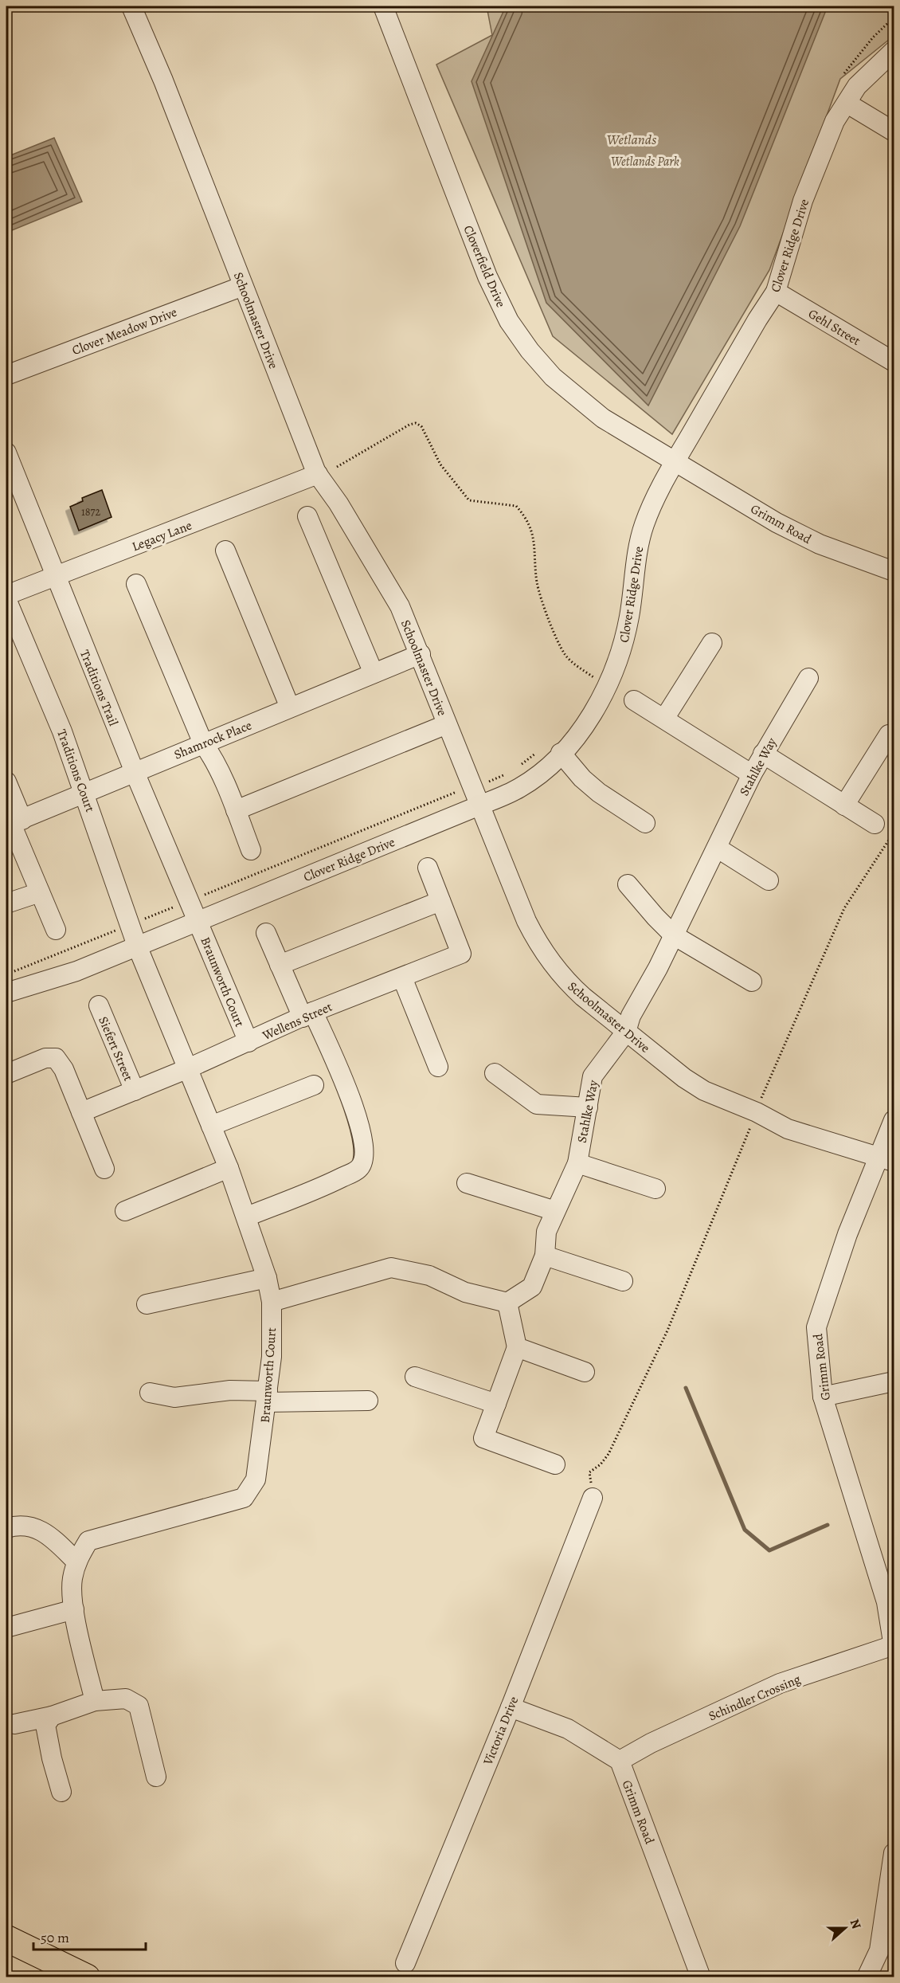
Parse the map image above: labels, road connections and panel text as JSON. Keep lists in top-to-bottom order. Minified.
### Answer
{"streets":{"street":["Clover Ridge Drive","Cloverfield Drive","Schoolmaster Drive","Gehl Street","Clover Meadow Drive","Grimm Road","Legacy Lane","Traditions Trail","Shamrock Place","Stahlke Way","Traditions Court","Braunworth Court","Wellens Street","Siefert Street","Schindler Crossing","Victoria Drive"]},"crossings":[["Clover Ridge Drive","Cloverfield Drive"],["Clover Ridge Drive","Schoolmaster Drive"],["Clover Ridge Drive","Gehl Street"],["Clover Ridge Drive","Grimm Road"],["Clover Ridge Drive","Traditions Trail"],["Clover Ridge Drive","Traditions Court"],["Clover Ridge Drive","Braunworth Court"],["Cloverfield Drive","Grimm Road"],["Schoolmaster Drive","Clover Meadow Drive"],["Schoolmaster Drive","Grimm Road"],["Schoolmaster Drive","Legacy Lane"],["Schoolmaster Drive","Shamrock Place"],["Schoolmaster Drive","Stahlke Way"],["Grimm Road","Schindler Crossing"],["Legacy Lane","Traditions Trail"],["Traditions Trail","Shamrock Place"],["Traditions Trail","Braunworth Court"],["Shamrock Place","Traditions Court"],["Traditions Court","Braunworth Court"],["Braunworth Court","Wellens Street"],["Wellens Street","Siefert Street"]],"water":["Wetlands"],"parks":["Wetlands Park"],"house_numbers":["1872"],"scale_bar":"50 m","north":"right"}
